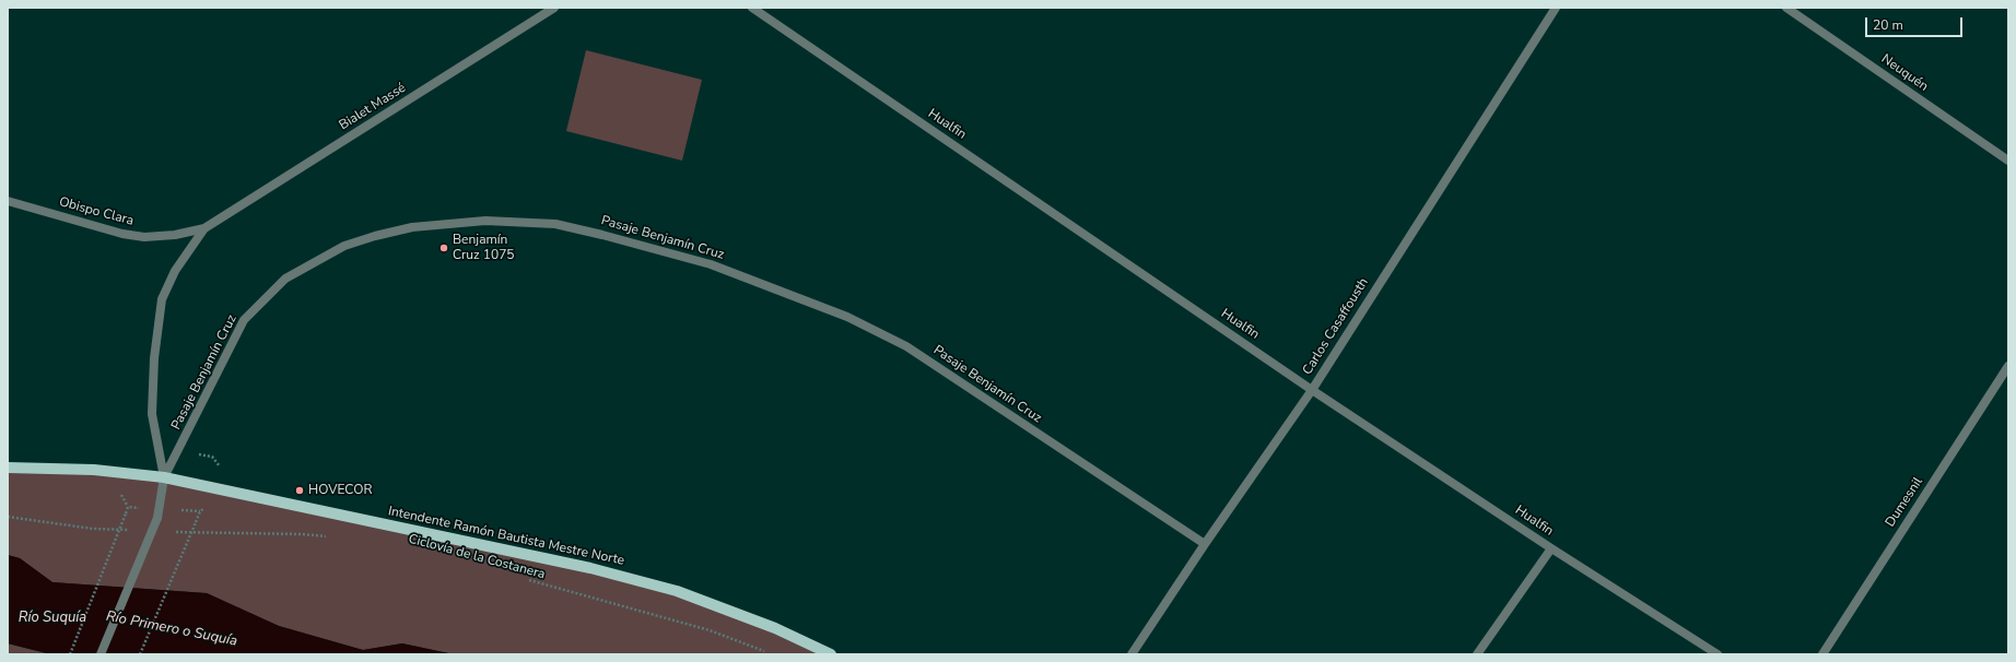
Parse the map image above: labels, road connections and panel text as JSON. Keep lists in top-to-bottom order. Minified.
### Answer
{"streets":{"main road":["Intendente Ramón Bautista Mestre Norte"],"street":["Neuquén","Bialet Massé","Hualfin","Obispo Clara","Pasaje Benjamín Cruz","Carlos Casaffousth","Dumesnil"],"path":["Ciclovía de la Costanera"]},"crossings":[["Bialet Massé","Obispo Clara"],["Hualfin","Carlos Casaffousth"],["Pasaje Benjamín Cruz","Carlos Casaffousth"],["Pasaje Benjamín Cruz","Intendente Ramón Bautista Mestre Norte"]],"water":["Río Suquía","Río Primero o Suquía"],"places":["Benjamín Cruz 1075","HOVECOR"],"scale_bar":"20 m"}
